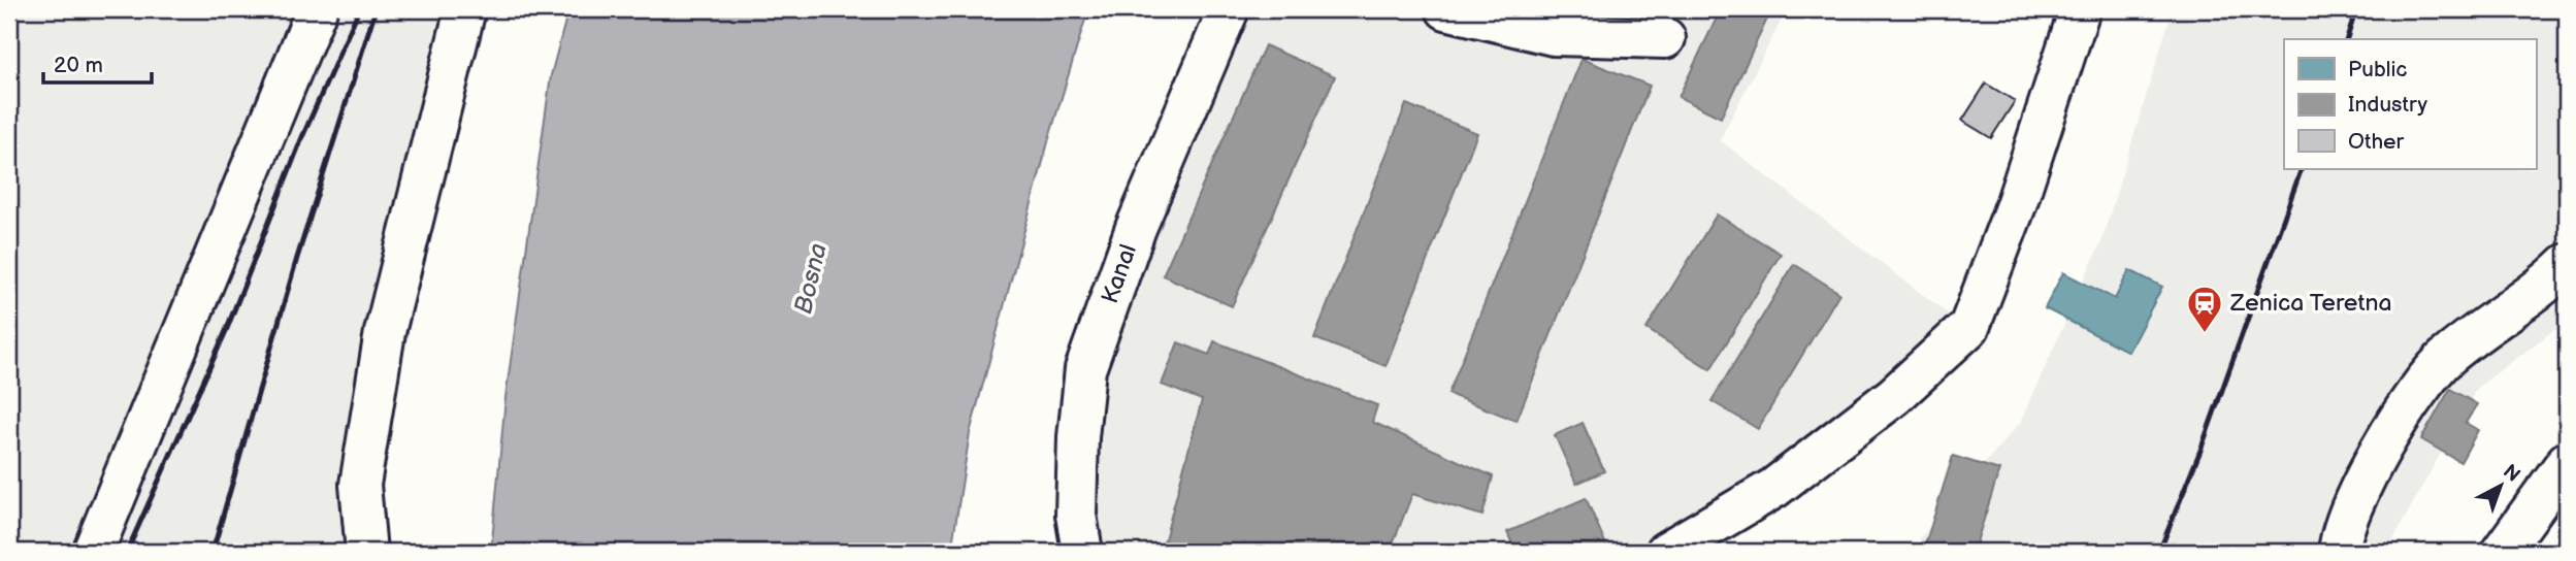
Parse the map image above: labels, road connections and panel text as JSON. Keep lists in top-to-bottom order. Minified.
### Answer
{"streets":{"street":["Kanal"]},"water":["Bosna"],"places":{"station":["Zenica Teretna"]},"legend":["Public","Industry","Other"],"scale_bar":"20 m","north":"top right"}
